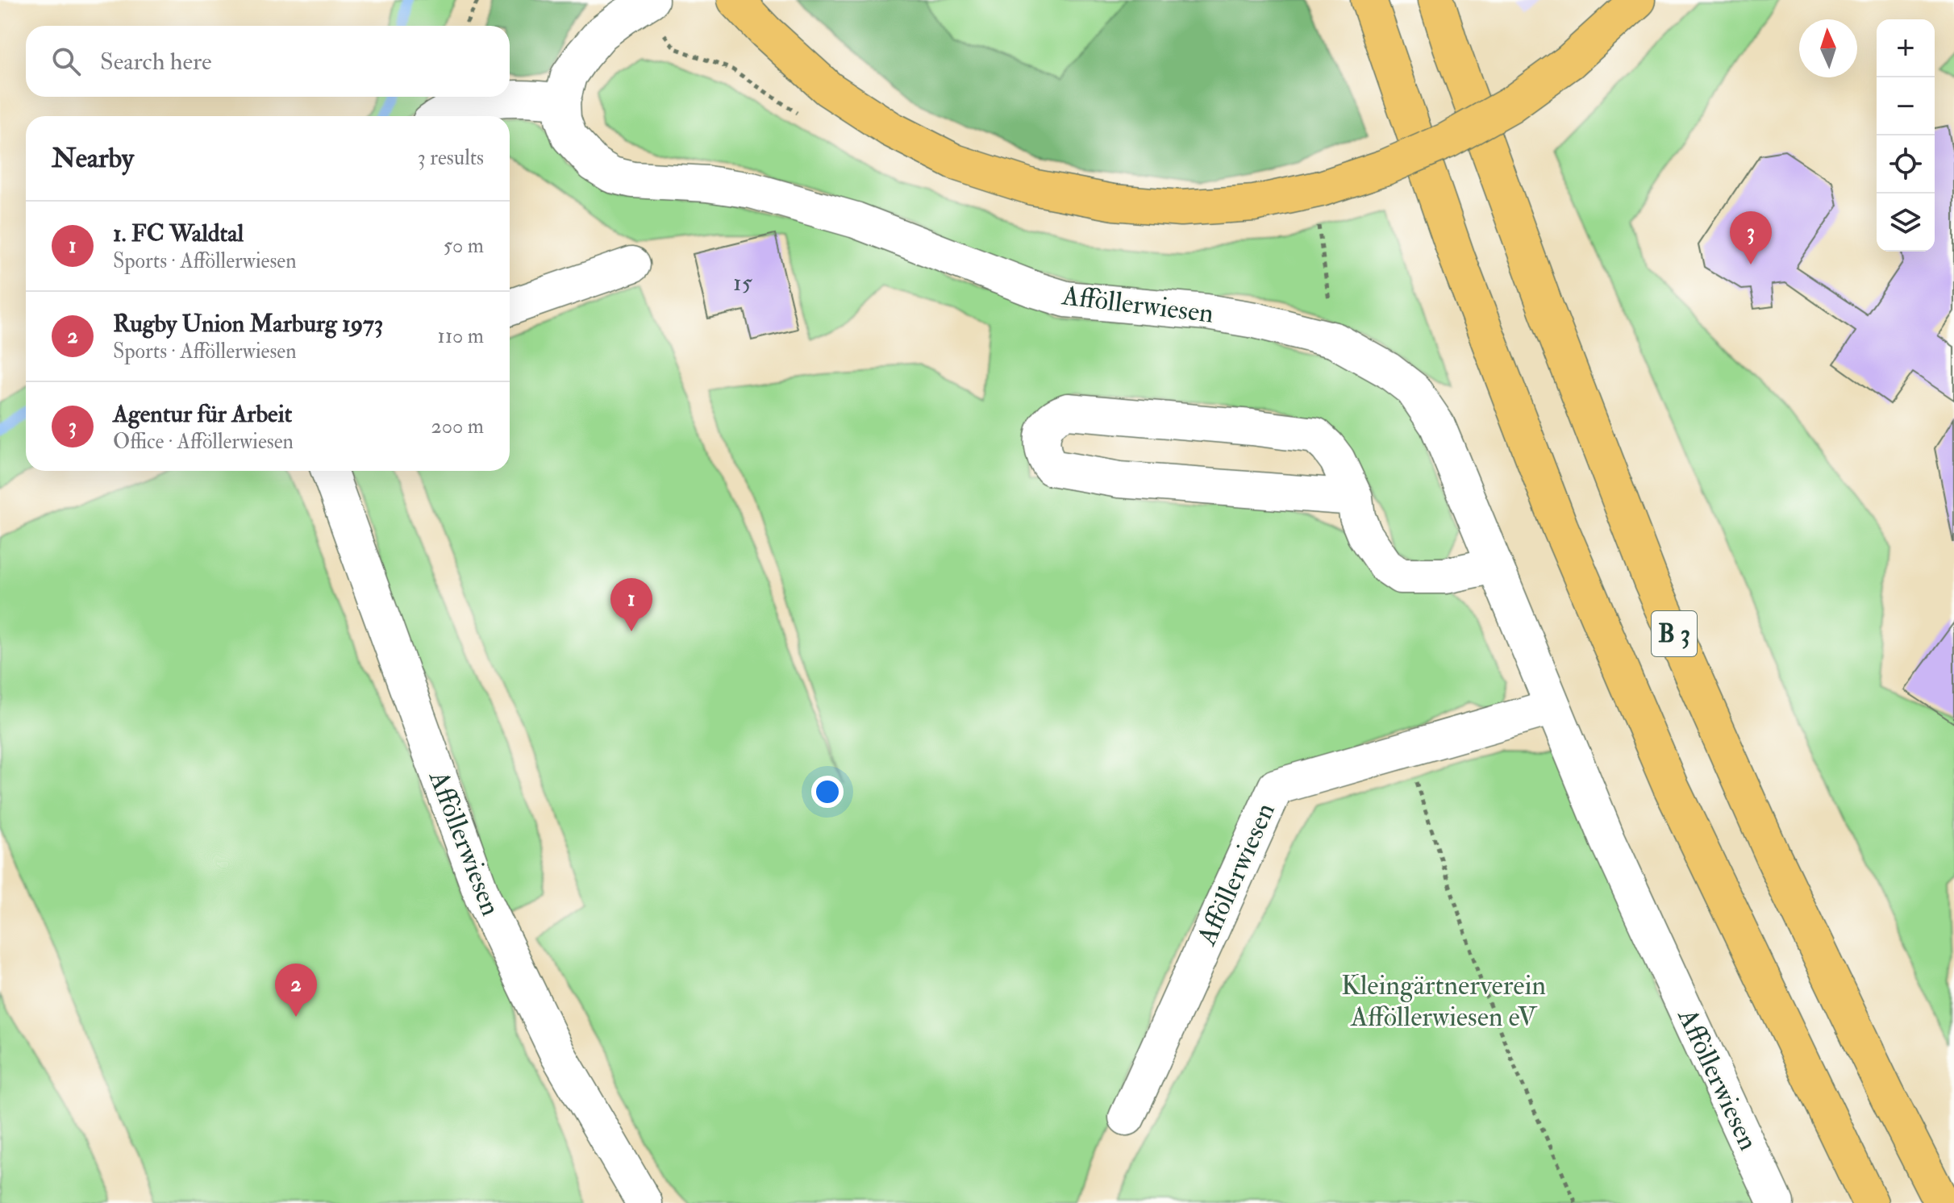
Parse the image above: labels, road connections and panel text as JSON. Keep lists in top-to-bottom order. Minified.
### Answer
{"streets":{"main road":["B 3"],"street":["Afföllerwiesen"]},"parks":["Kleingärtnerverein Afföllerwiesen eV"],"house_numbers":["15"],"north":"top","page":{"map_buttons":["+","−"],"search":"Search here","heading":["Nearby","3 results"],"list":[{"mark":"1","name":"1. FC Waldtal","note":"Sports · Afföllerwiesen","value":"50 m"},{"mark":"2","name":"Rugby Union Marburg 1973","note":"Sports · Afföllerwiesen","value":"110 m"},{"mark":"3","name":"Agentur für Arbeit","note":"Office · Afföllerwiesen","value":"200 m"}],"pins":["3","1","2"]}}
